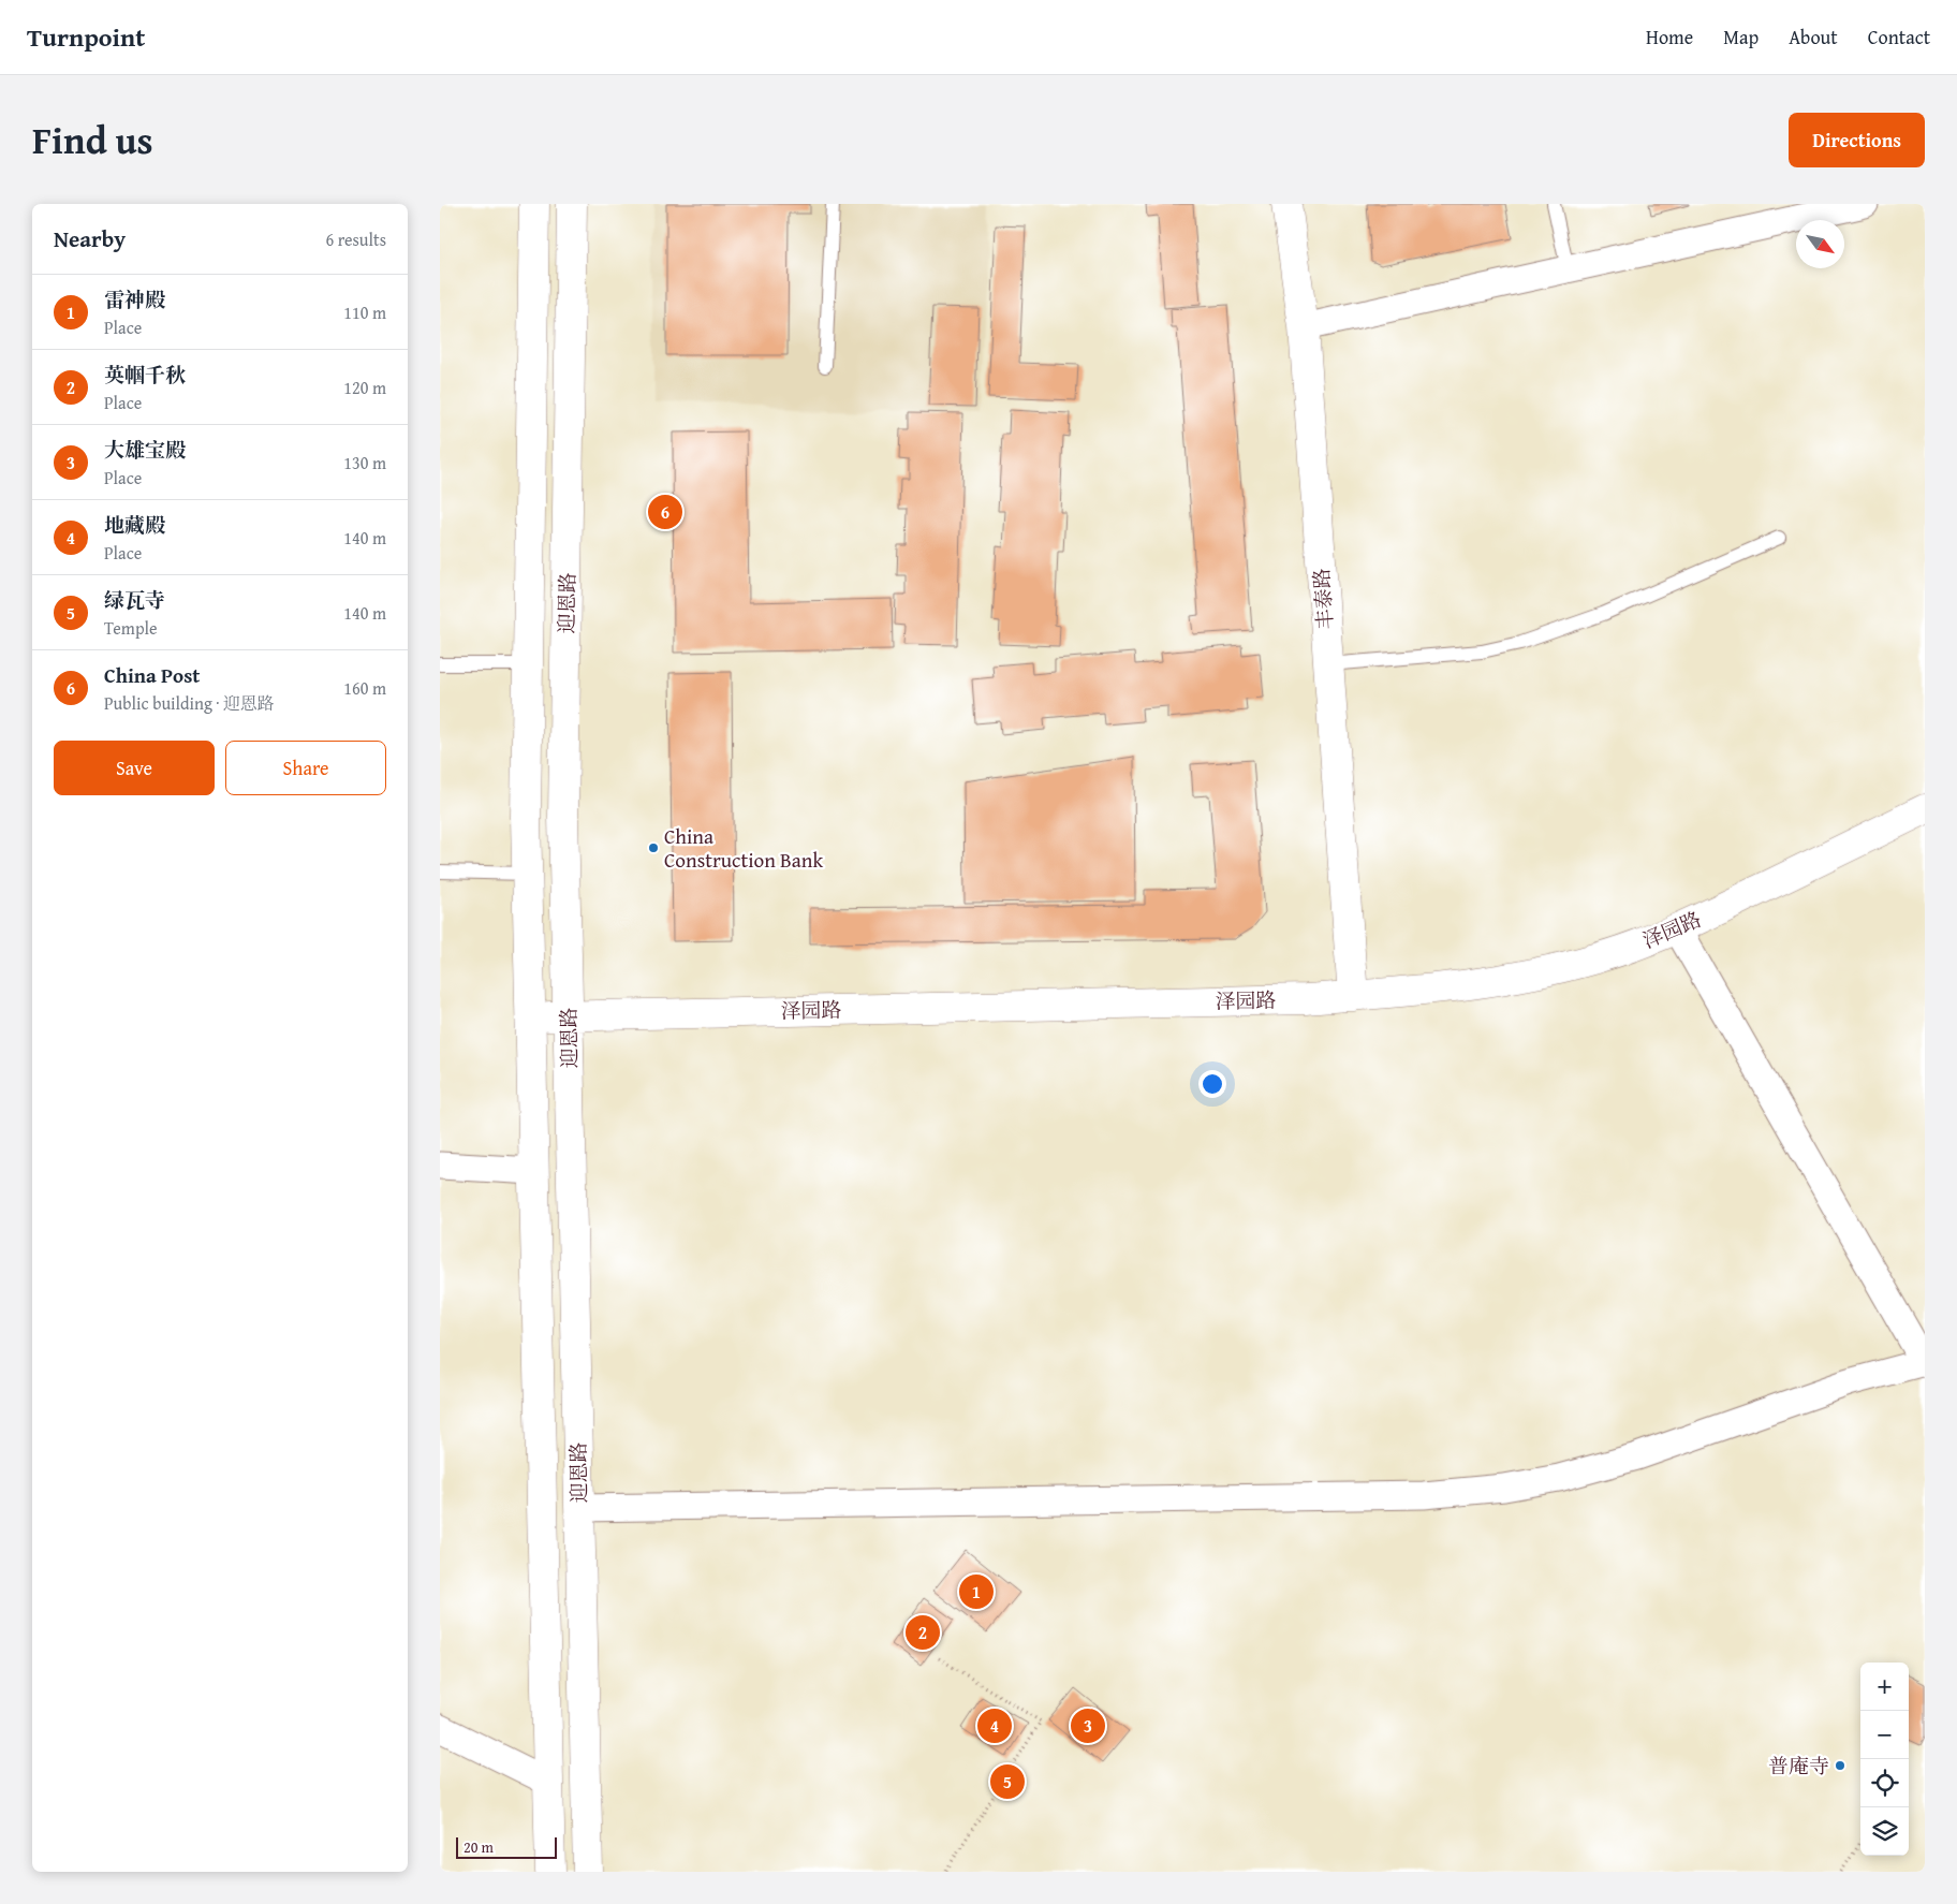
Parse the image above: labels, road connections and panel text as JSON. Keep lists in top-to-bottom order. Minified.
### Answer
{"streets":{"street":["丰泰路","迎恩路","泽园路"]},"crossings":[["丰泰路","泽园路"],["迎恩路","泽园路"]],"places":["China Construction Bank","普庵寺"],"scale_bar":"20 m","north":"bottom right","page":{"header":"Turnpoint","nav":["Home","Map","About","Contact"],"title":"Find us","buttons":["Directions",["Save","Share"]],"heading":["Nearby","6 results"],"list":[{"mark":"1","name":"雷神殿","note":"Place","value":"110 m"},{"mark":"2","name":"英帼千秋","note":"Place","value":"120 m"},{"mark":"3","name":"大雄宝殿","note":"Place","value":"130 m"},{"mark":"4","name":"地藏殿","note":"Place","value":"140 m"},{"mark":"5","name":"绿瓦寺","note":"Temple","value":"140 m"},{"mark":"6","name":"China Post","note":"Public building · 迎恩路","value":"160 m"}],"pins":["6","1","2","3","4","5"],"map_buttons":["+","−"],"scale":"20 m"}}
